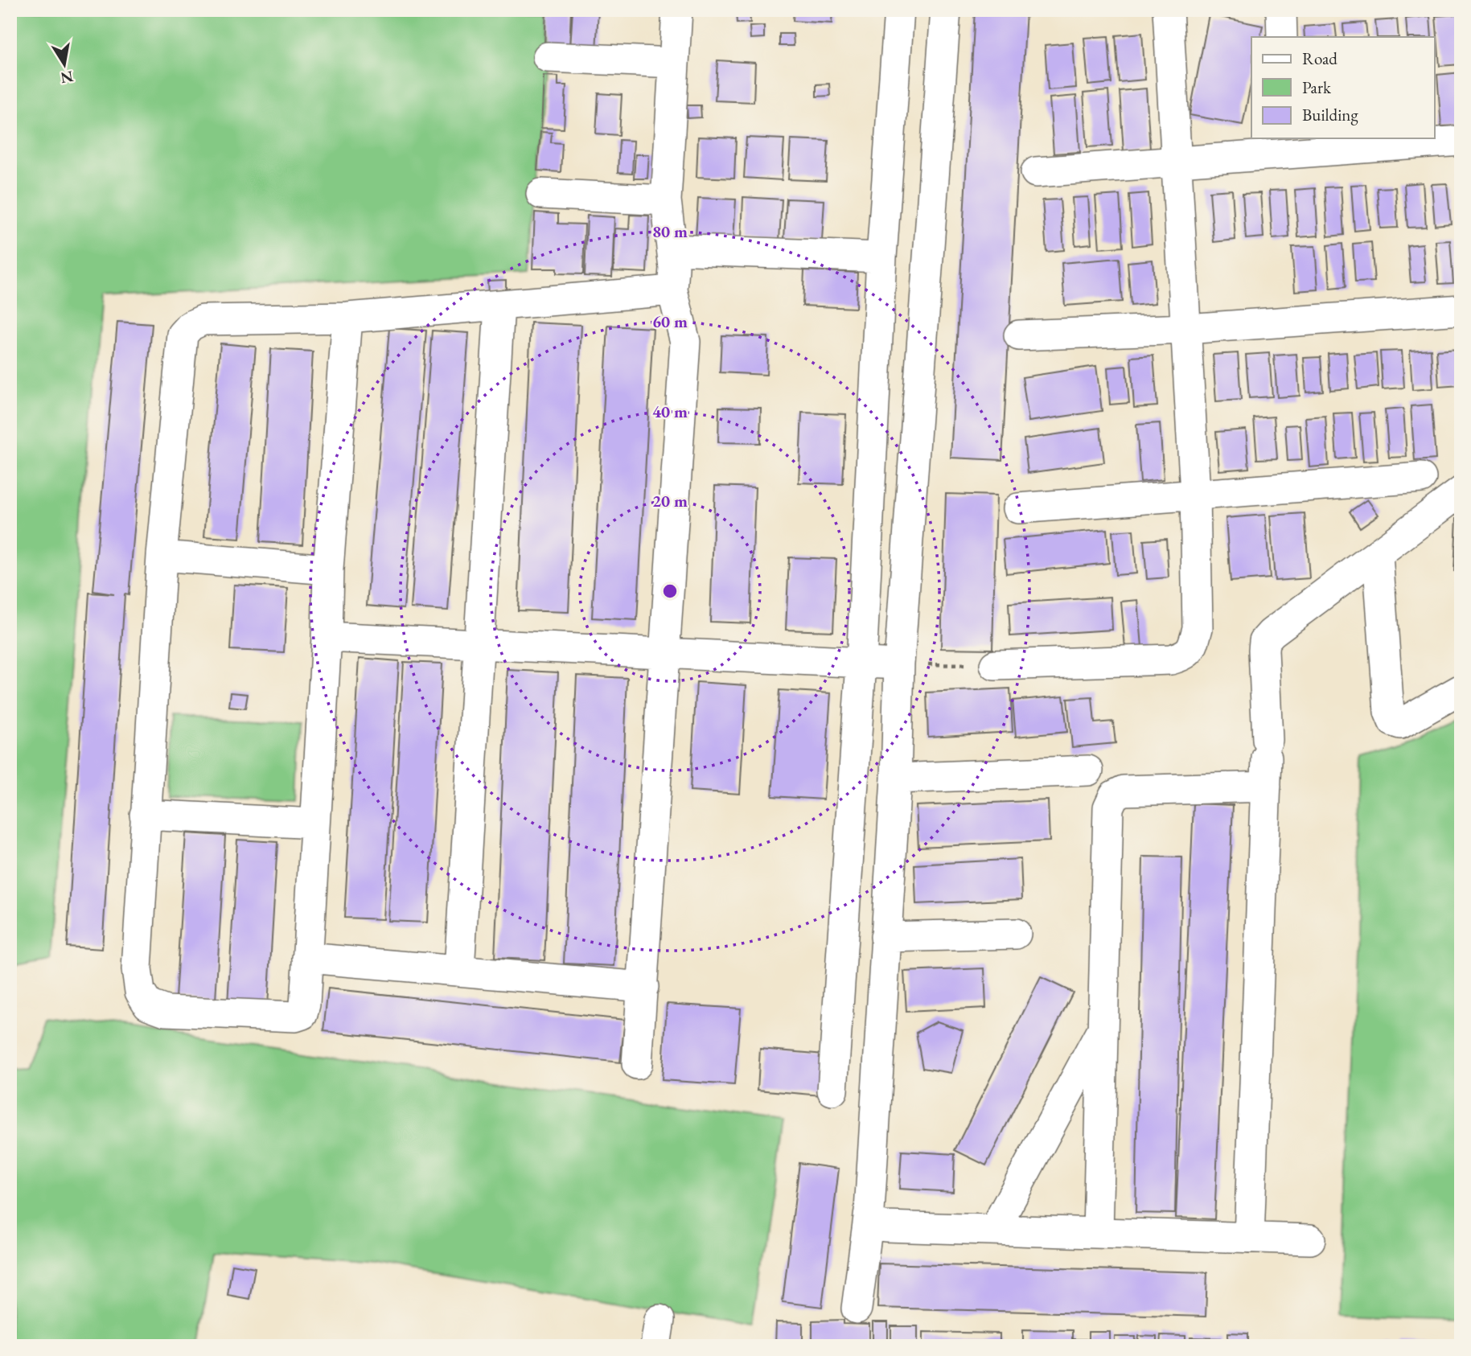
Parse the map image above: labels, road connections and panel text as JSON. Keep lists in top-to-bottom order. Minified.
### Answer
{"legend":["Road","Park","Building"],"north":"bottom","rings":["80 m","60 m","40 m","20 m"]}
